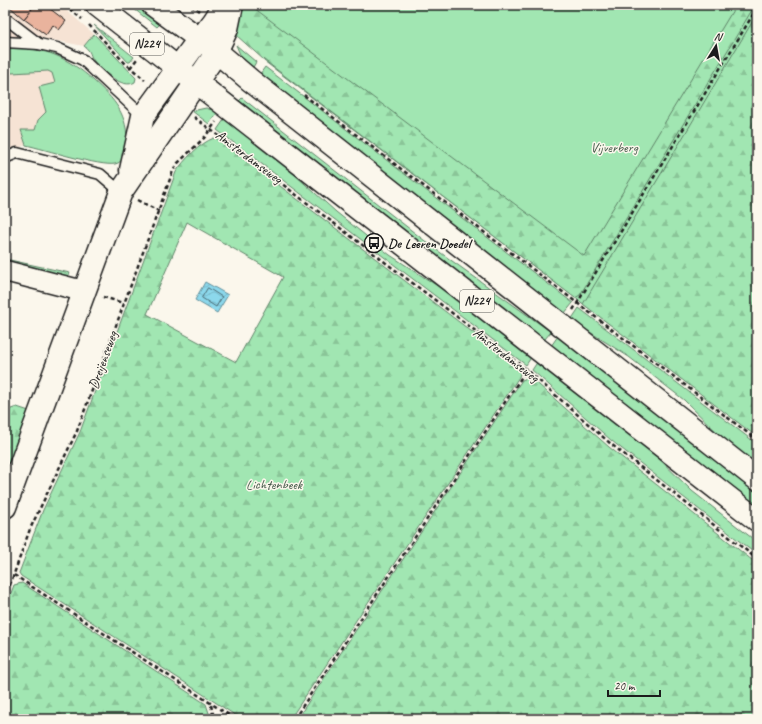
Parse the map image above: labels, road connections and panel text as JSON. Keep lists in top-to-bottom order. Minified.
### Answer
{"streets":{"main road":["N224","Amsterdamseweg"],"path":["Dreijenseweg"]},"crossings":[["Amsterdamseweg","Dreijenseweg"]],"parks":["Vijverberg","Lichtenbeek"],"places":{"bus stop":["De Leeren Doedel"]},"scale_bar":"20 m","north":"top"}
